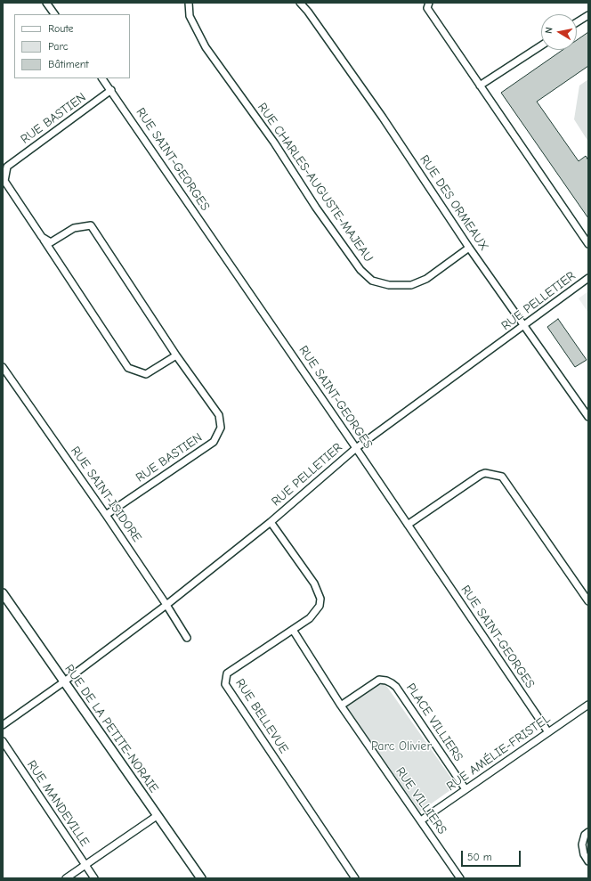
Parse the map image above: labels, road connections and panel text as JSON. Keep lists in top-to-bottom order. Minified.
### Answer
{"streets":{"street":["RUE BASTIEN","RUE SAINT-GEORGES","RUE CHARLES-AUGUSTE-MAJEAU","RUE DES ORMEAUX","RUE PELLETIER","RUE SAINT-ISIDORE","RUE BELLEVUE","PLACE VILLIERS","RUE DE LA PETITE-NORAIE","RUE AMÉLIE-FRISTEL","RUE VILLIERS","RUE MANDEVILLE"]},"crossings":[["RUE BASTIEN","RUE SAINT-GEORGES"],["RUE BASTIEN","RUE SAINT-ISIDORE"],["RUE SAINT-GEORGES","RUE PELLETIER"],["RUE SAINT-GEORGES","RUE AMÉLIE-FRISTEL"],["RUE CHARLES-AUGUSTE-MAJEAU","RUE DES ORMEAUX"],["RUE DES ORMEAUX","RUE PELLETIER"],["RUE PELLETIER","RUE SAINT-ISIDORE"],["RUE PELLETIER","RUE BELLEVUE"],["RUE PELLETIER","RUE DE LA PETITE-NORAIE"],["RUE BELLEVUE","RUE VILLIERS"],["PLACE VILLIERS","RUE AMÉLIE-FRISTEL"],["PLACE VILLIERS","RUE VILLIERS"],["RUE AMÉLIE-FRISTEL","RUE VILLIERS"]],"parks":["Parc Olivier"],"legend":["Route","Parc","Bâtiment"],"scale_bar":"50 m","north":"left"}
